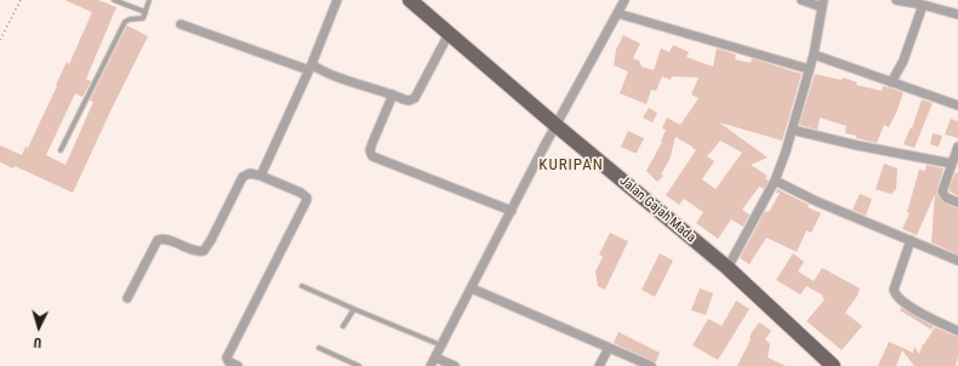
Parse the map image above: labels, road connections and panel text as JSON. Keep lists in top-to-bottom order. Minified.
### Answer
{"streets":{"main road":["Jalan Gajah Mada"]},"districts":["KURIPAN"],"north":"bottom"}
